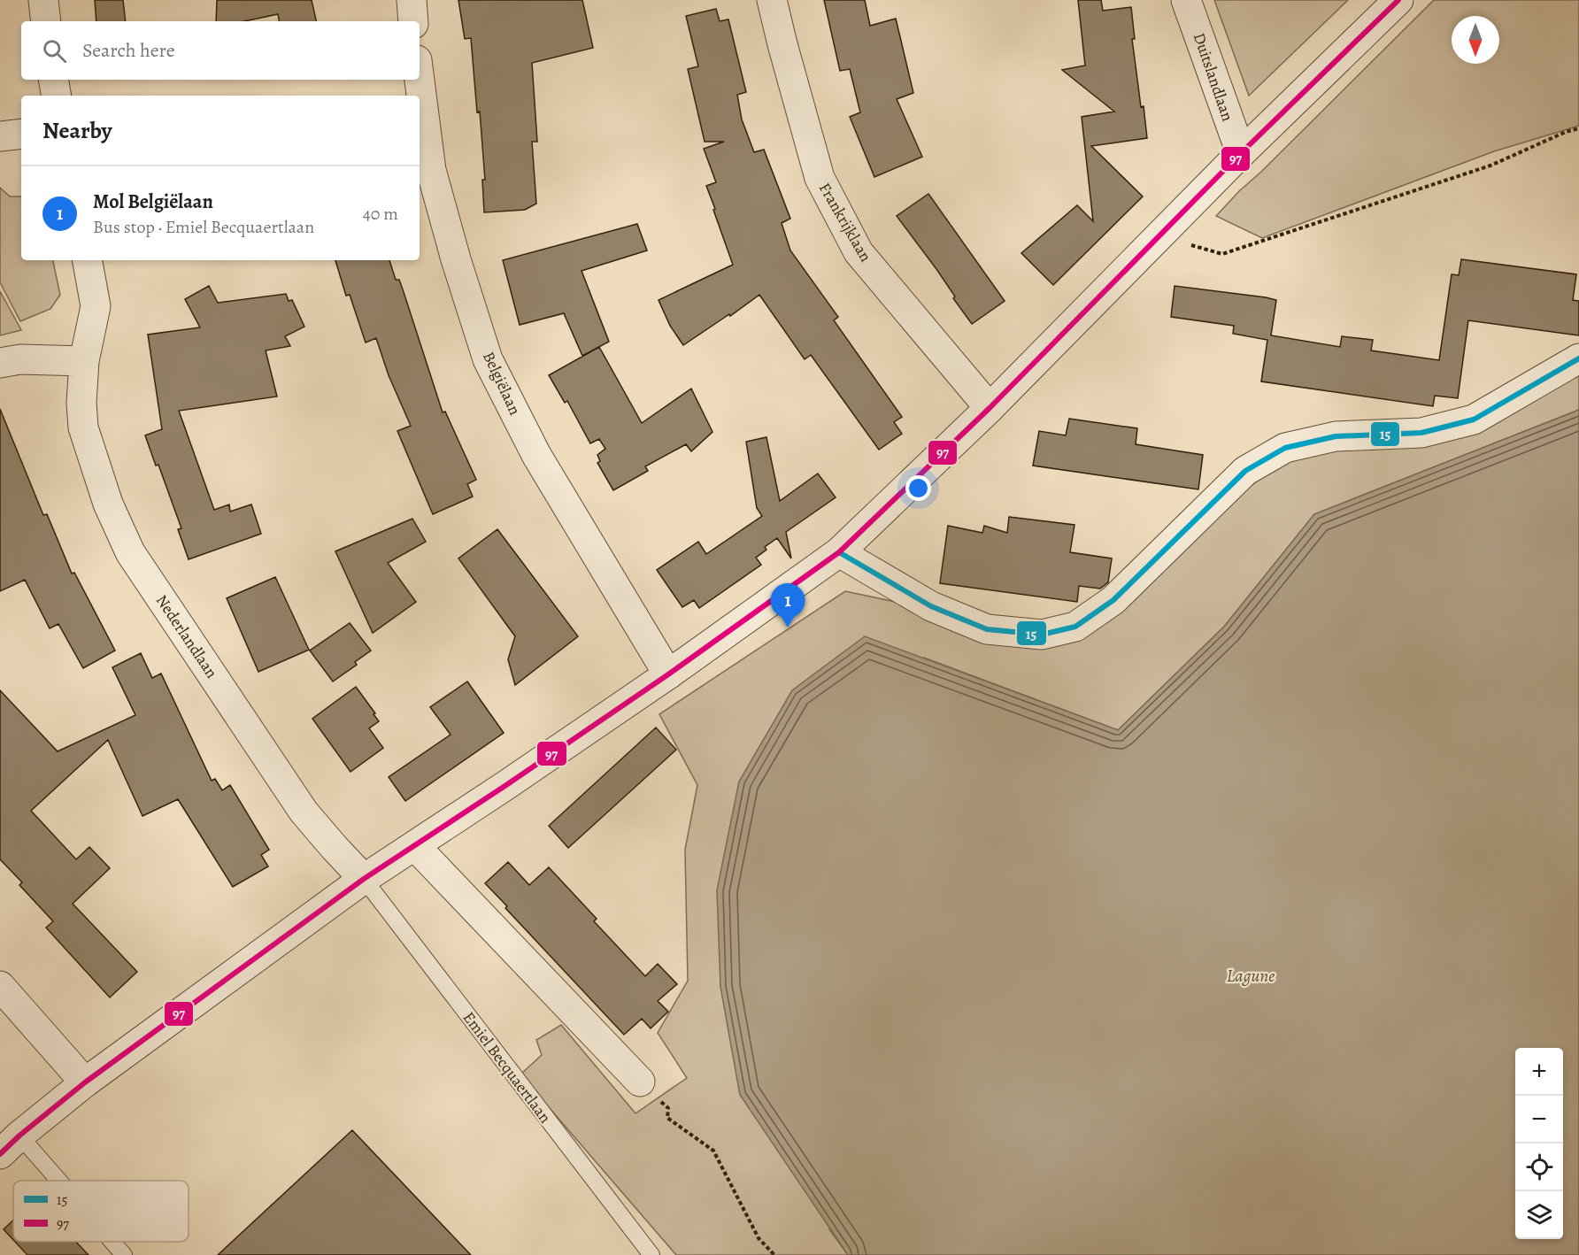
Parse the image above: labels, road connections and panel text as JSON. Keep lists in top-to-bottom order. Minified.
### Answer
{"streets":{"street":["Duitslandlaan","Frankrijklaan","Belgiëlaan","Nederlandlaan"],"lane":["Emiel Becquaertlaan"]},"crossings":[["Nederlandlaan","Emiel Becquaertlaan"]],"water":["Lagune"],"lines":["transit line 97","transit line 15"],"legend":["15","97"],"north":"bottom","page":{"search":"Search here","heading":"Nearby","list":[{"mark":"1","name":"Mol Belgiëlaan","note":"Bus stop · Emiel Becquaertlaan","value":"40 m"}],"pins":"1","map_buttons":["+","−"]}}
